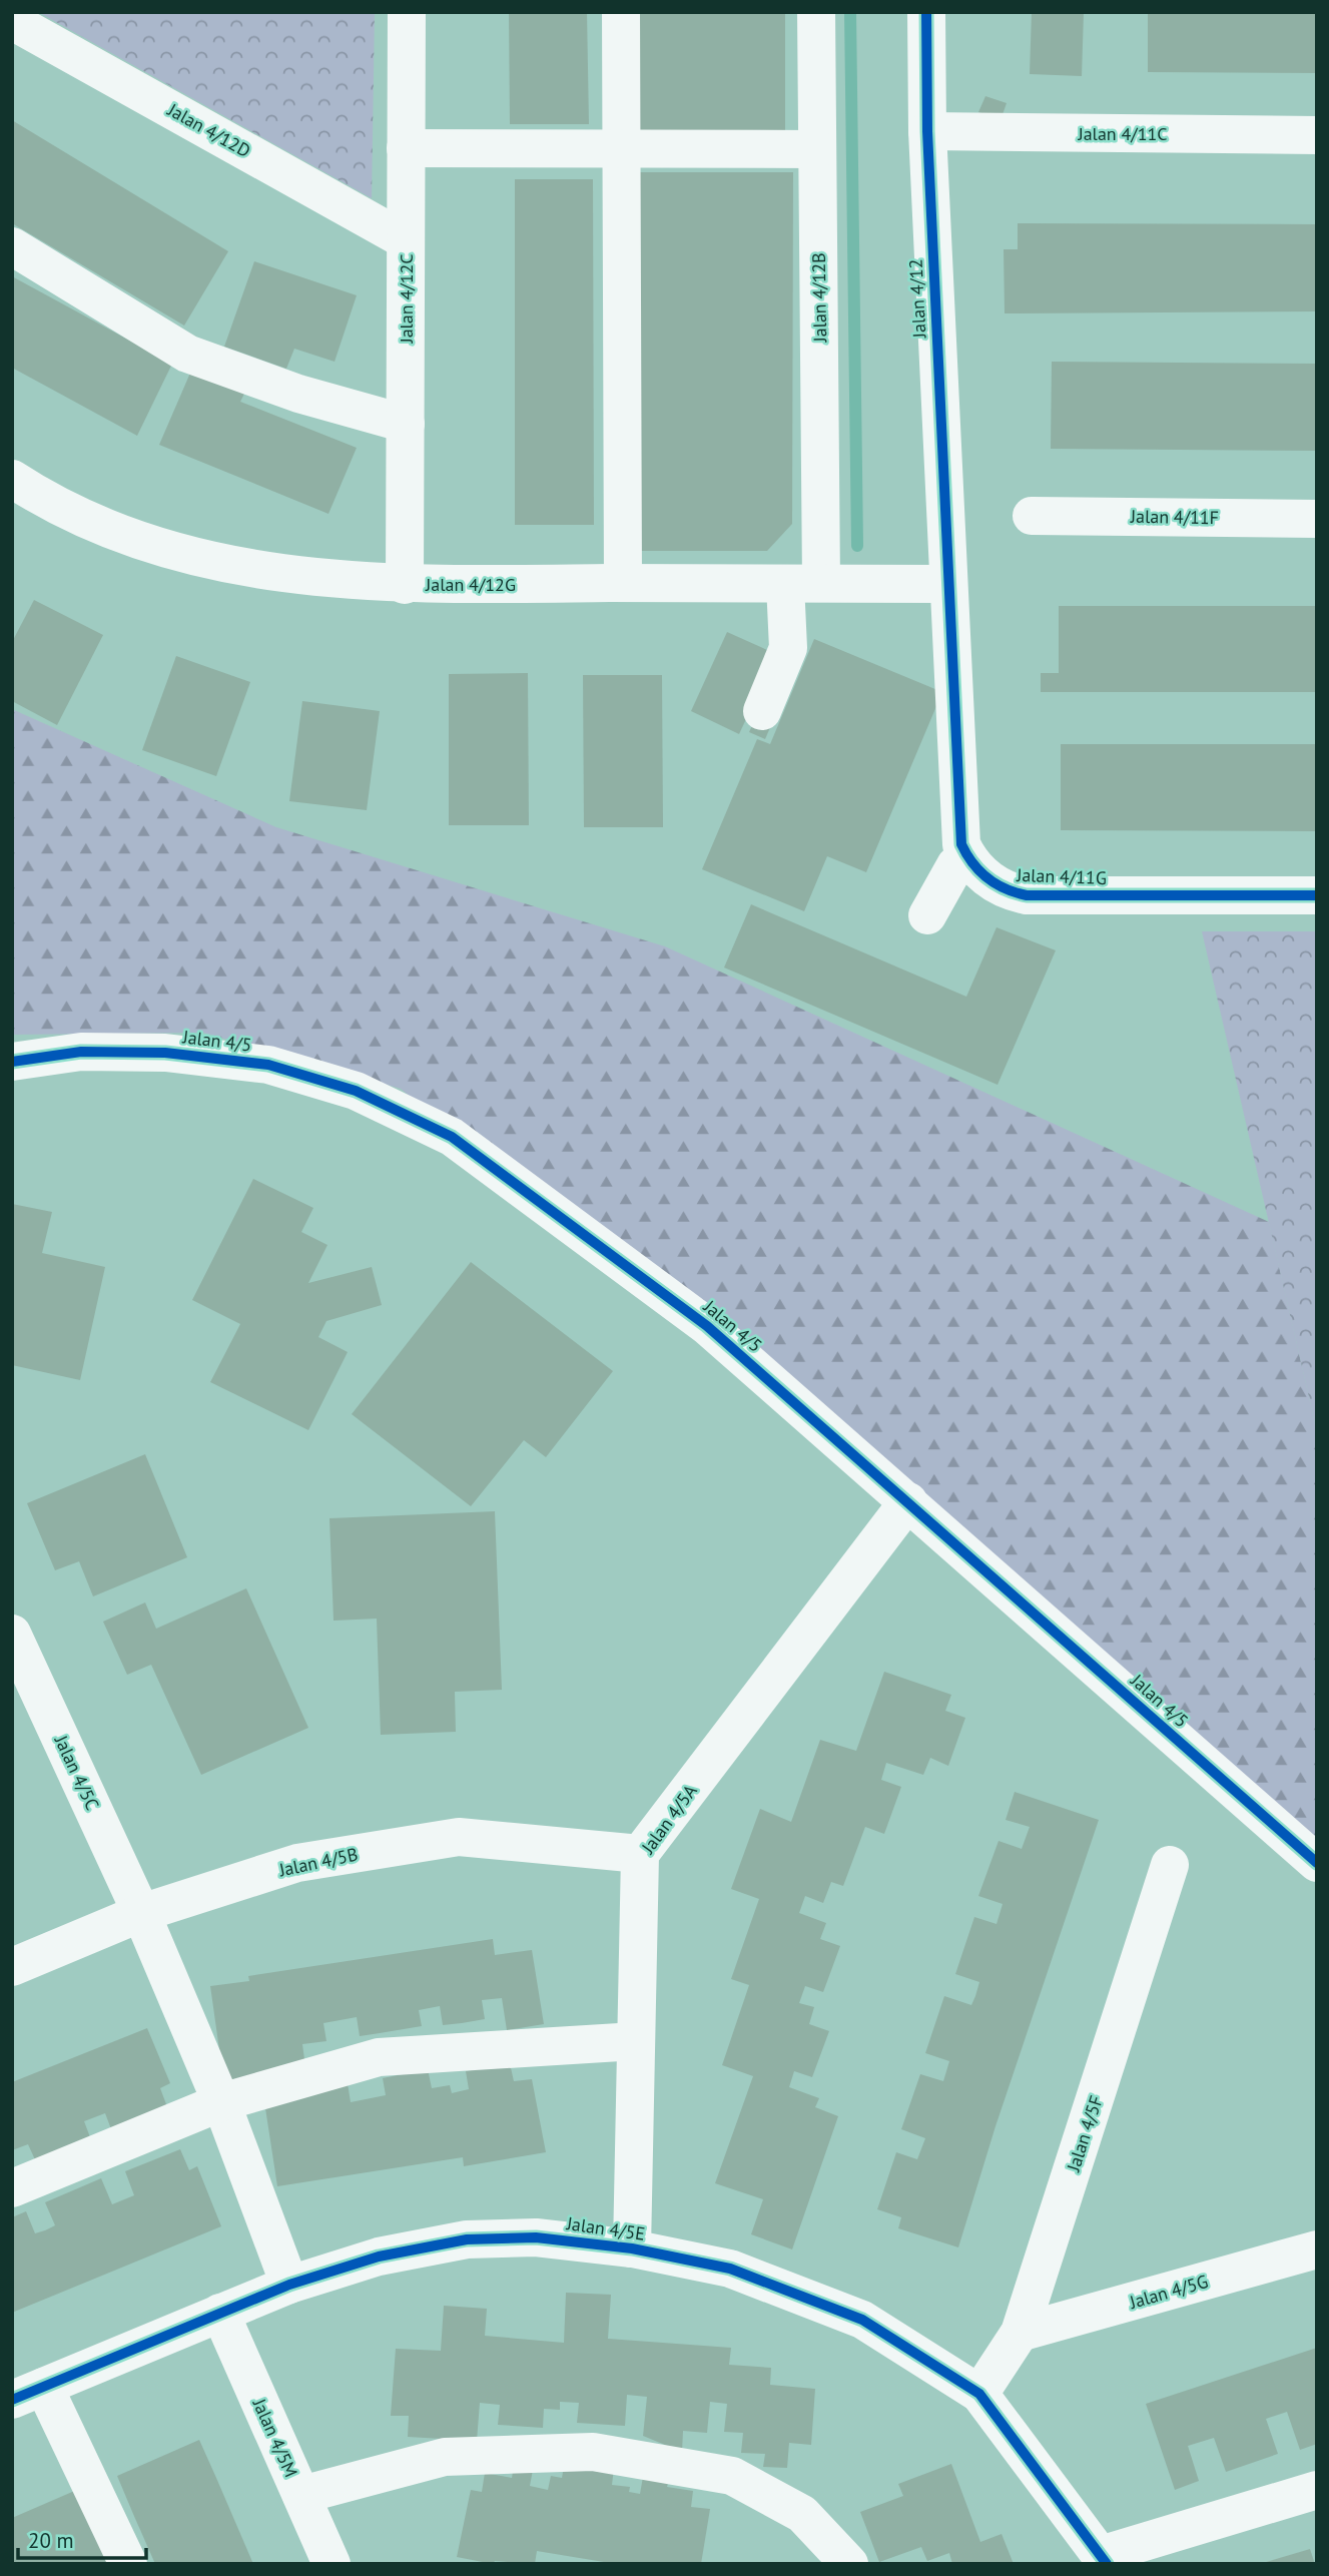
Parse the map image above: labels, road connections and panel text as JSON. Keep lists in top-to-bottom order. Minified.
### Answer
{"streets":{"street":["Jalan 4/12D","Jalan 4/11C","Jalan 4/12B","Jalan 4/12C","Jalan 4/12","Jalan 4/11F","Jalan 4/12G","Jalan 4/11G","Jalan 4/5","Jalan 4/5C","Jalan 4/5A","Jalan 4/5B","Jalan 4/5F","Jalan 4/5E","Jalan 4/5G","Jalan 4/5M"]},"crossings":[["Jalan 4/12D","Jalan 4/12C"],["Jalan 4/11C","Jalan 4/12"],["Jalan 4/12B","Jalan 4/12G"],["Jalan 4/12C","Jalan 4/12G"],["Jalan 4/12","Jalan 4/12G"],["Jalan 4/5","Jalan 4/5A"],["Jalan 4/5C","Jalan 4/5B"],["Jalan 4/5C","Jalan 4/5E"],["Jalan 4/5A","Jalan 4/5B"],["Jalan 4/5A","Jalan 4/5E"],["Jalan 4/5F","Jalan 4/5E"],["Jalan 4/5F","Jalan 4/5G"],["Jalan 4/5E","Jalan 4/5M"]],"scale_bar":"20 m"}
